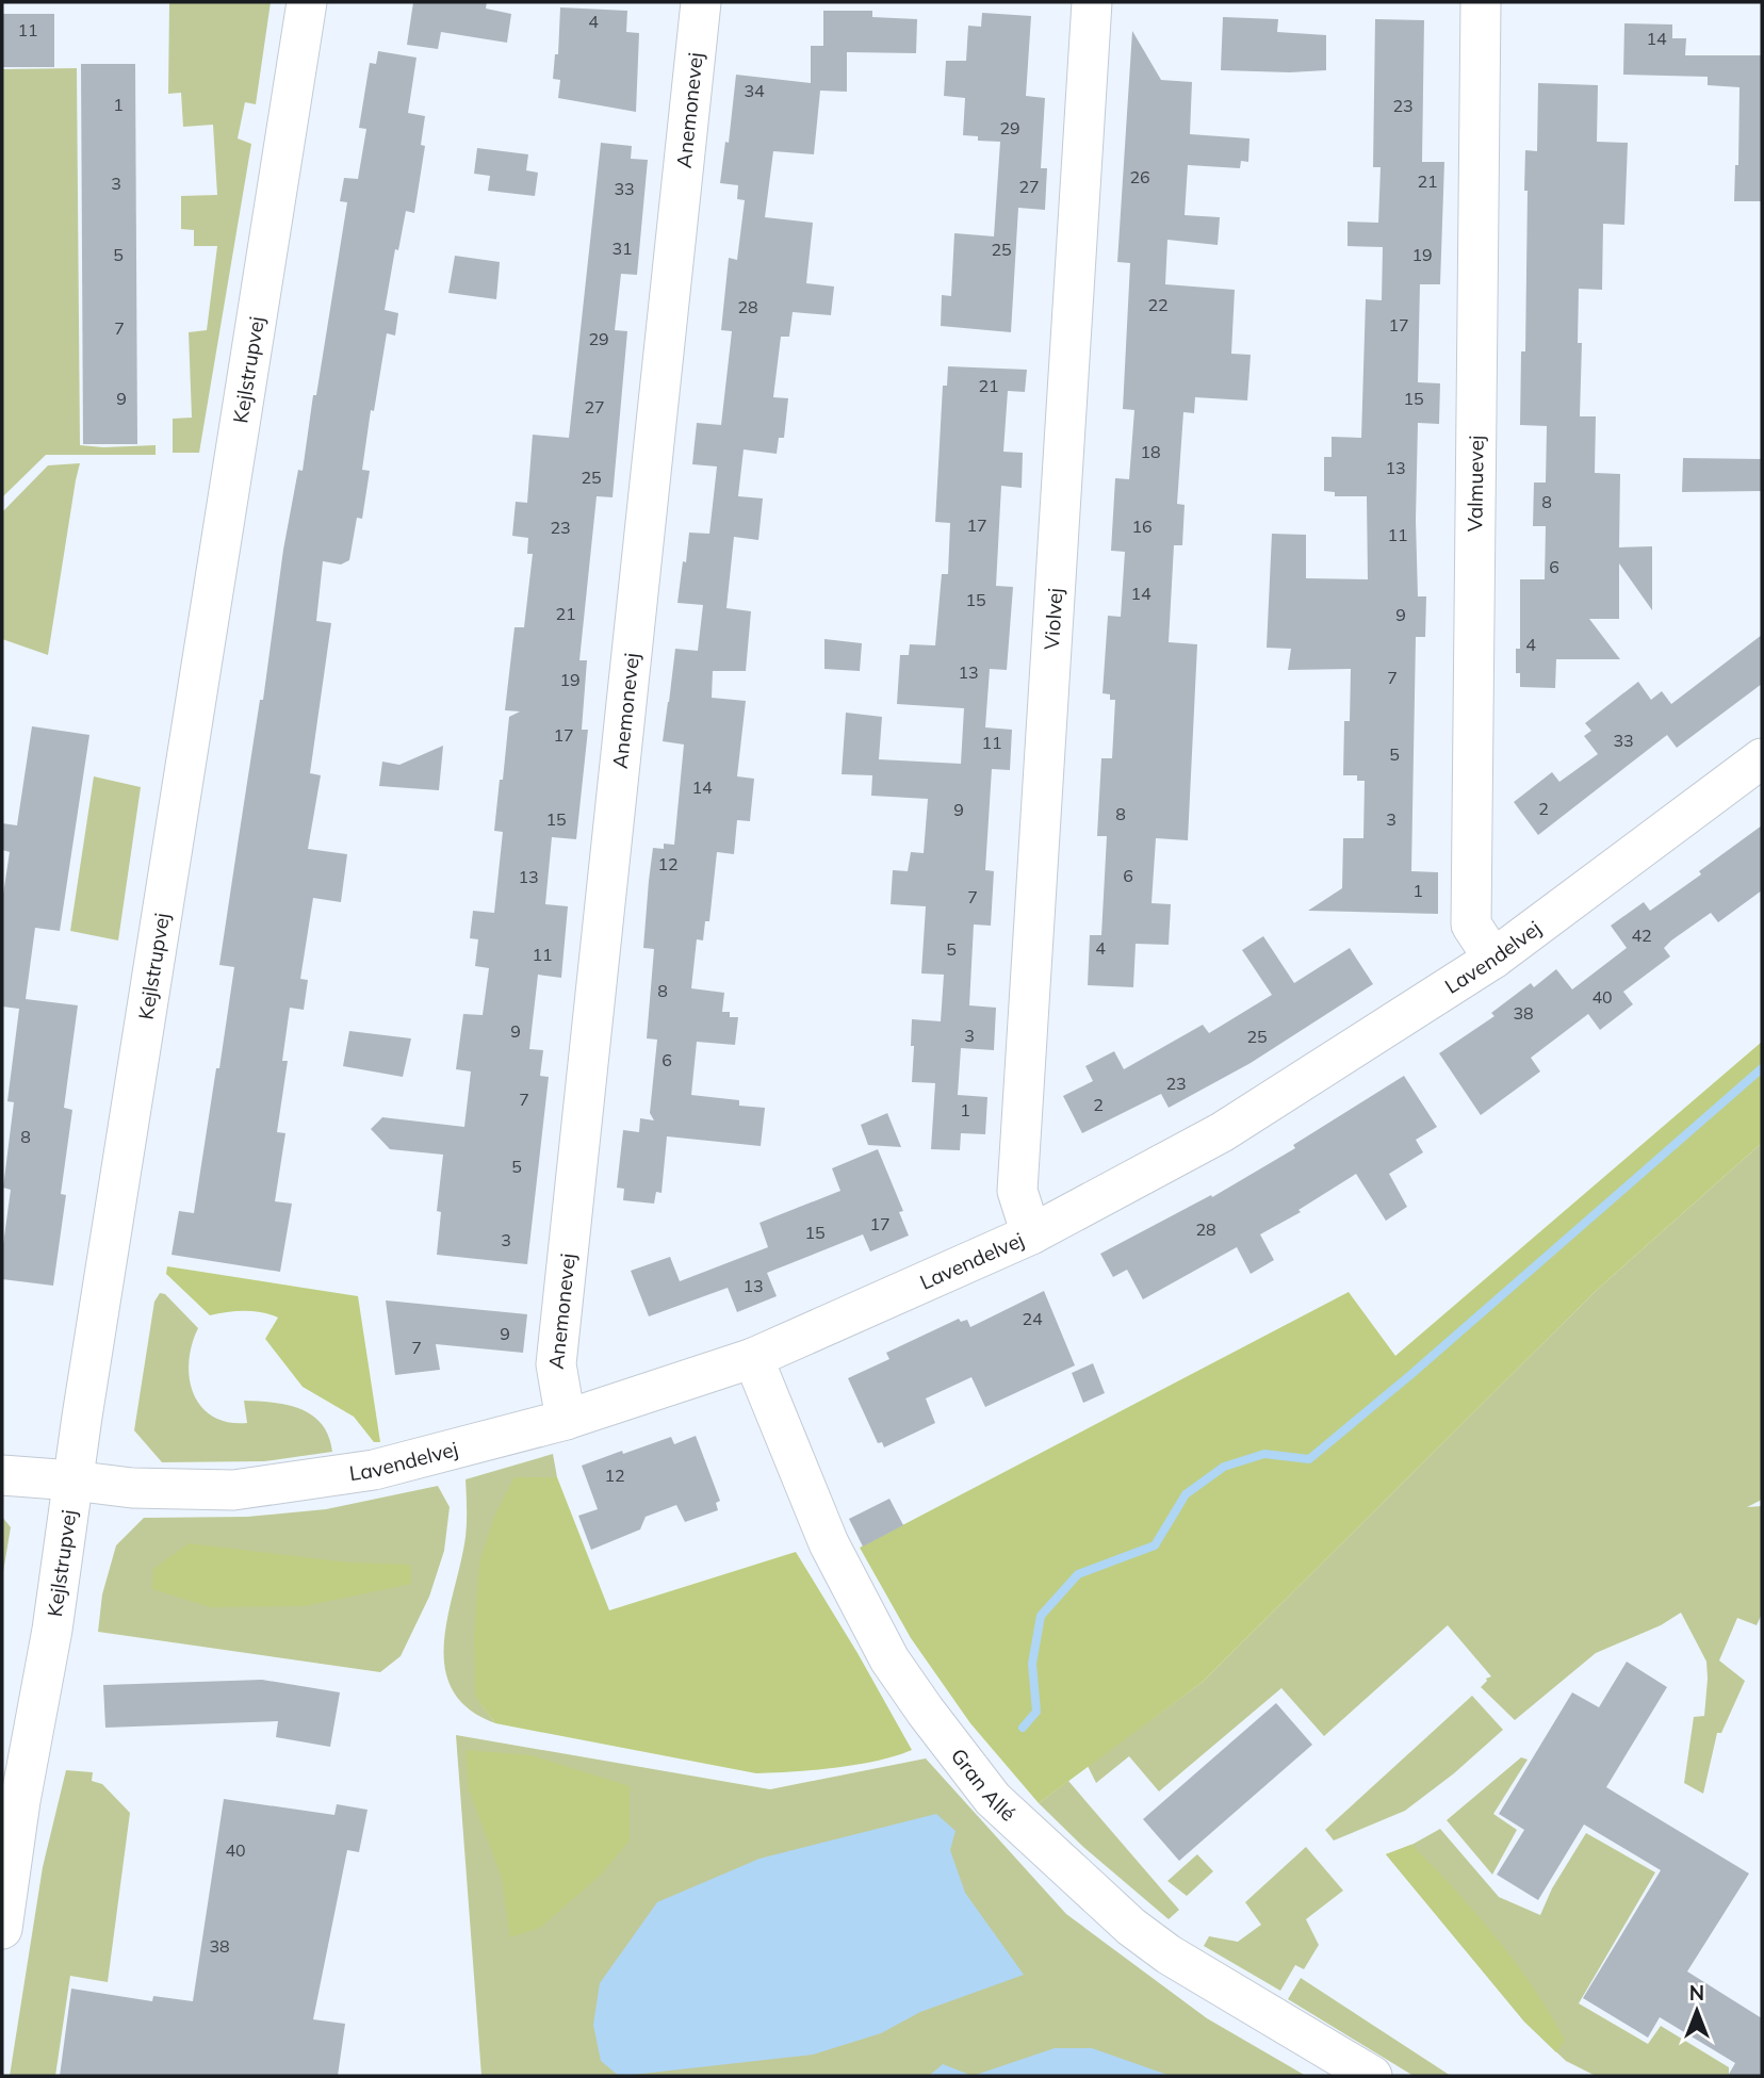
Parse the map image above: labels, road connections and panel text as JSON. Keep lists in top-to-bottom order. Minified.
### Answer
{"streets":{"street":["Anemonevej","Kejlstrupvej","Valmuevej","Violvej","Lavendelvej","Gran Allé"]},"crossings":[["Anemonevej","Lavendelvej"],["Kejlstrupvej","Lavendelvej"],["Valmuevej","Lavendelvej"],["Violvej","Lavendelvej"],["Lavendelvej","Gran Allé"]],"house_numbers":["4","11","14","34","1","23","29","26","21","3","27","33","31","25","5","19","22","28","17","7","29","21","9","15","27","18","13","25","8","17","16","23","11","6","14","15","21","9","4","13","7","19","17","33","11","5","14","2","9","8","15","3","12","6","13","1","7","42","4","5","11","8","40","38","9","3","25","6","23","7","2","1","8","5","17","28","15","3","13","24","9","7","12","40","38"],"north":"top"}
